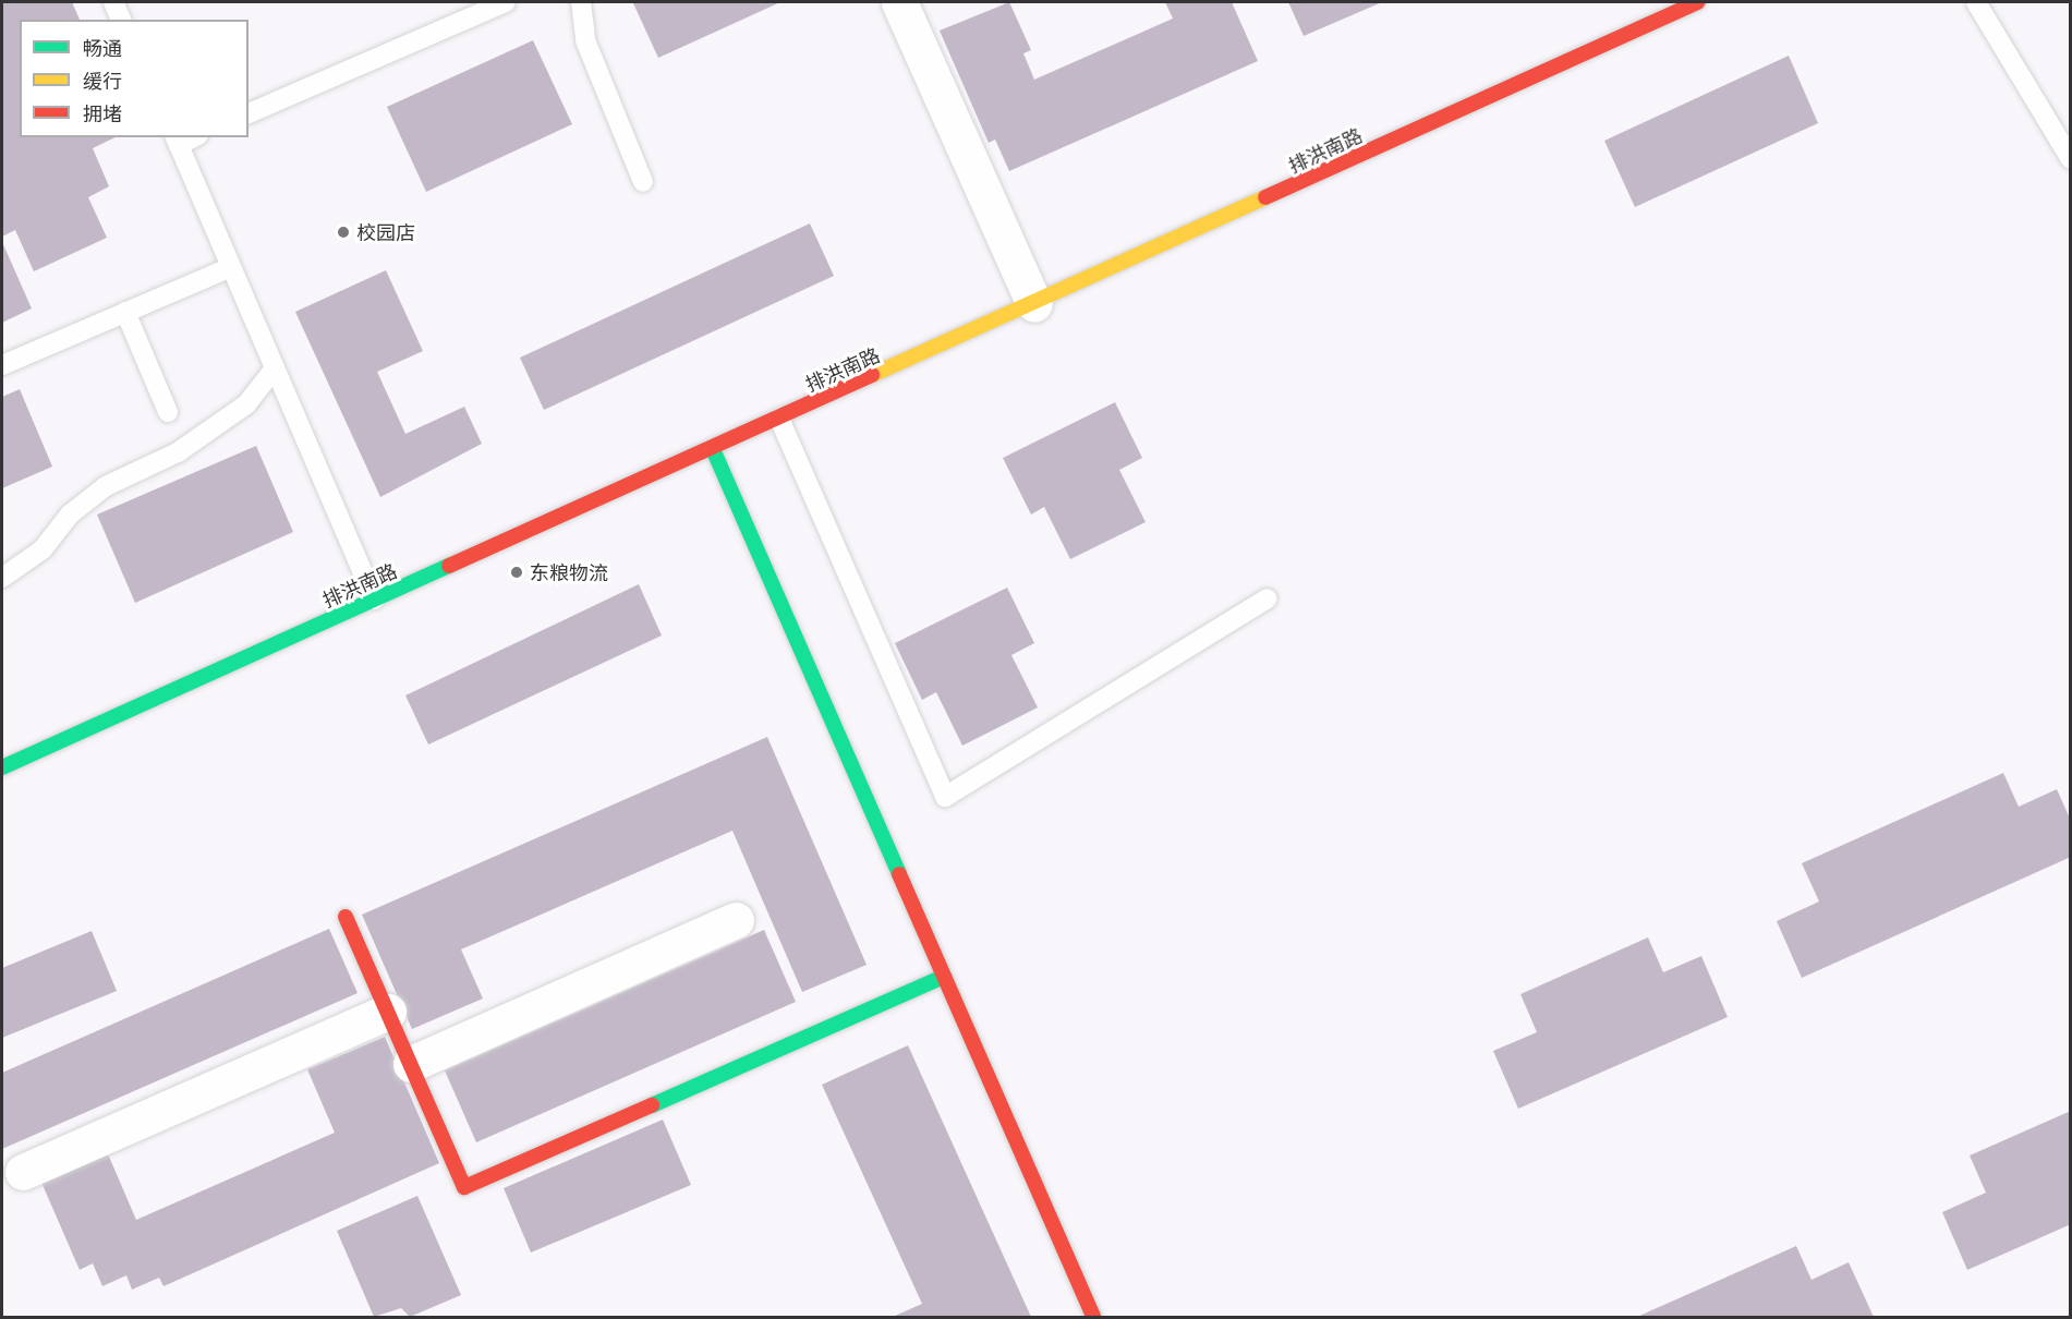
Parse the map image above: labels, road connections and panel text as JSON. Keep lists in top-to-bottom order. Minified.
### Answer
{"streets":{"street":["排洪南路"]},"places":["校园店","东粮物流"],"legend":["畅通","缓行","拥堵"]}
